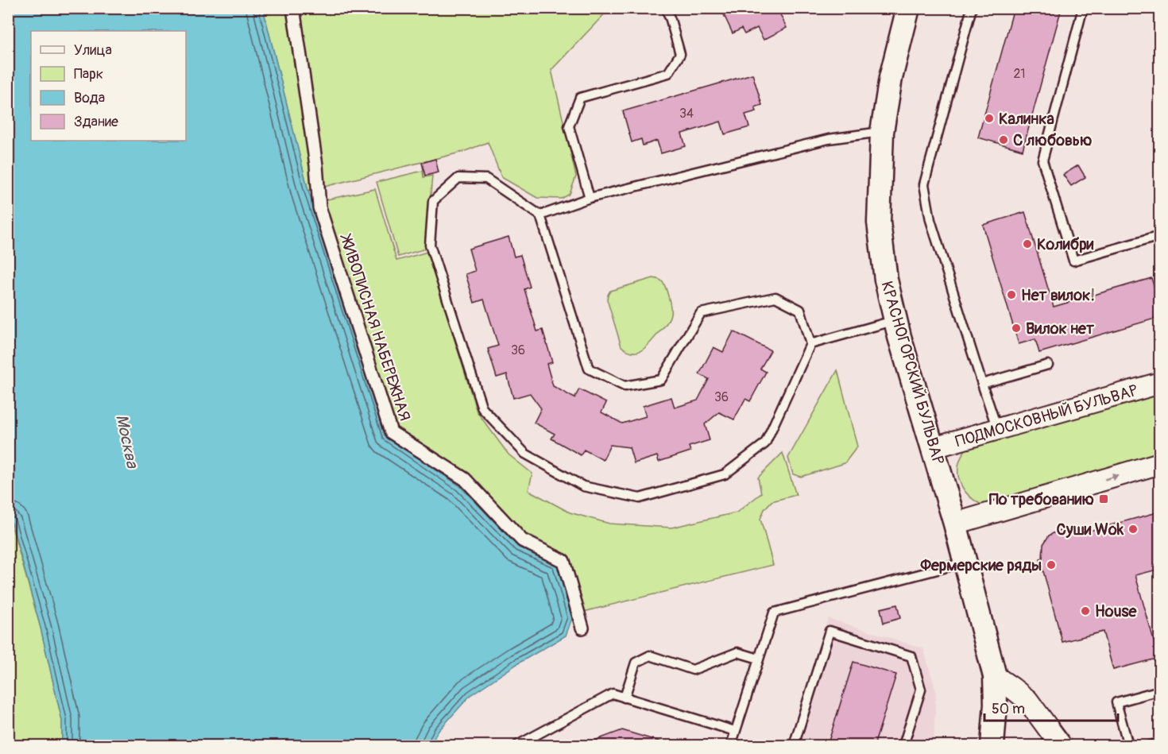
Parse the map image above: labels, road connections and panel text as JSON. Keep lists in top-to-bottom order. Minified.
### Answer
{"streets":{"main road":["КРАСНОГОРСКИЙ БУЛЬВАР"],"street":["ЖИВОПИСНАЯ НАБЕРЕЖНАЯ","ПОДМОСКОВНЫЙ БУЛЬВАР"]},"crossings":[["КРАСНОГОРСКИЙ БУЛЬВАР","ПОДМОСКОВНЫЙ БУЛЬВАР"]],"water":["Москва"],"places":{"other":["Калинка","С любовью","Колибри","Нет вилок!","Вилок нет","Суши Wok","Фермерские ряды","House"],"transit":["По требованию"]},"house_numbers":["21","34","36","36"],"legend":["Улица","Парк","Вода","Здание"],"scale_bar":"50 m"}
